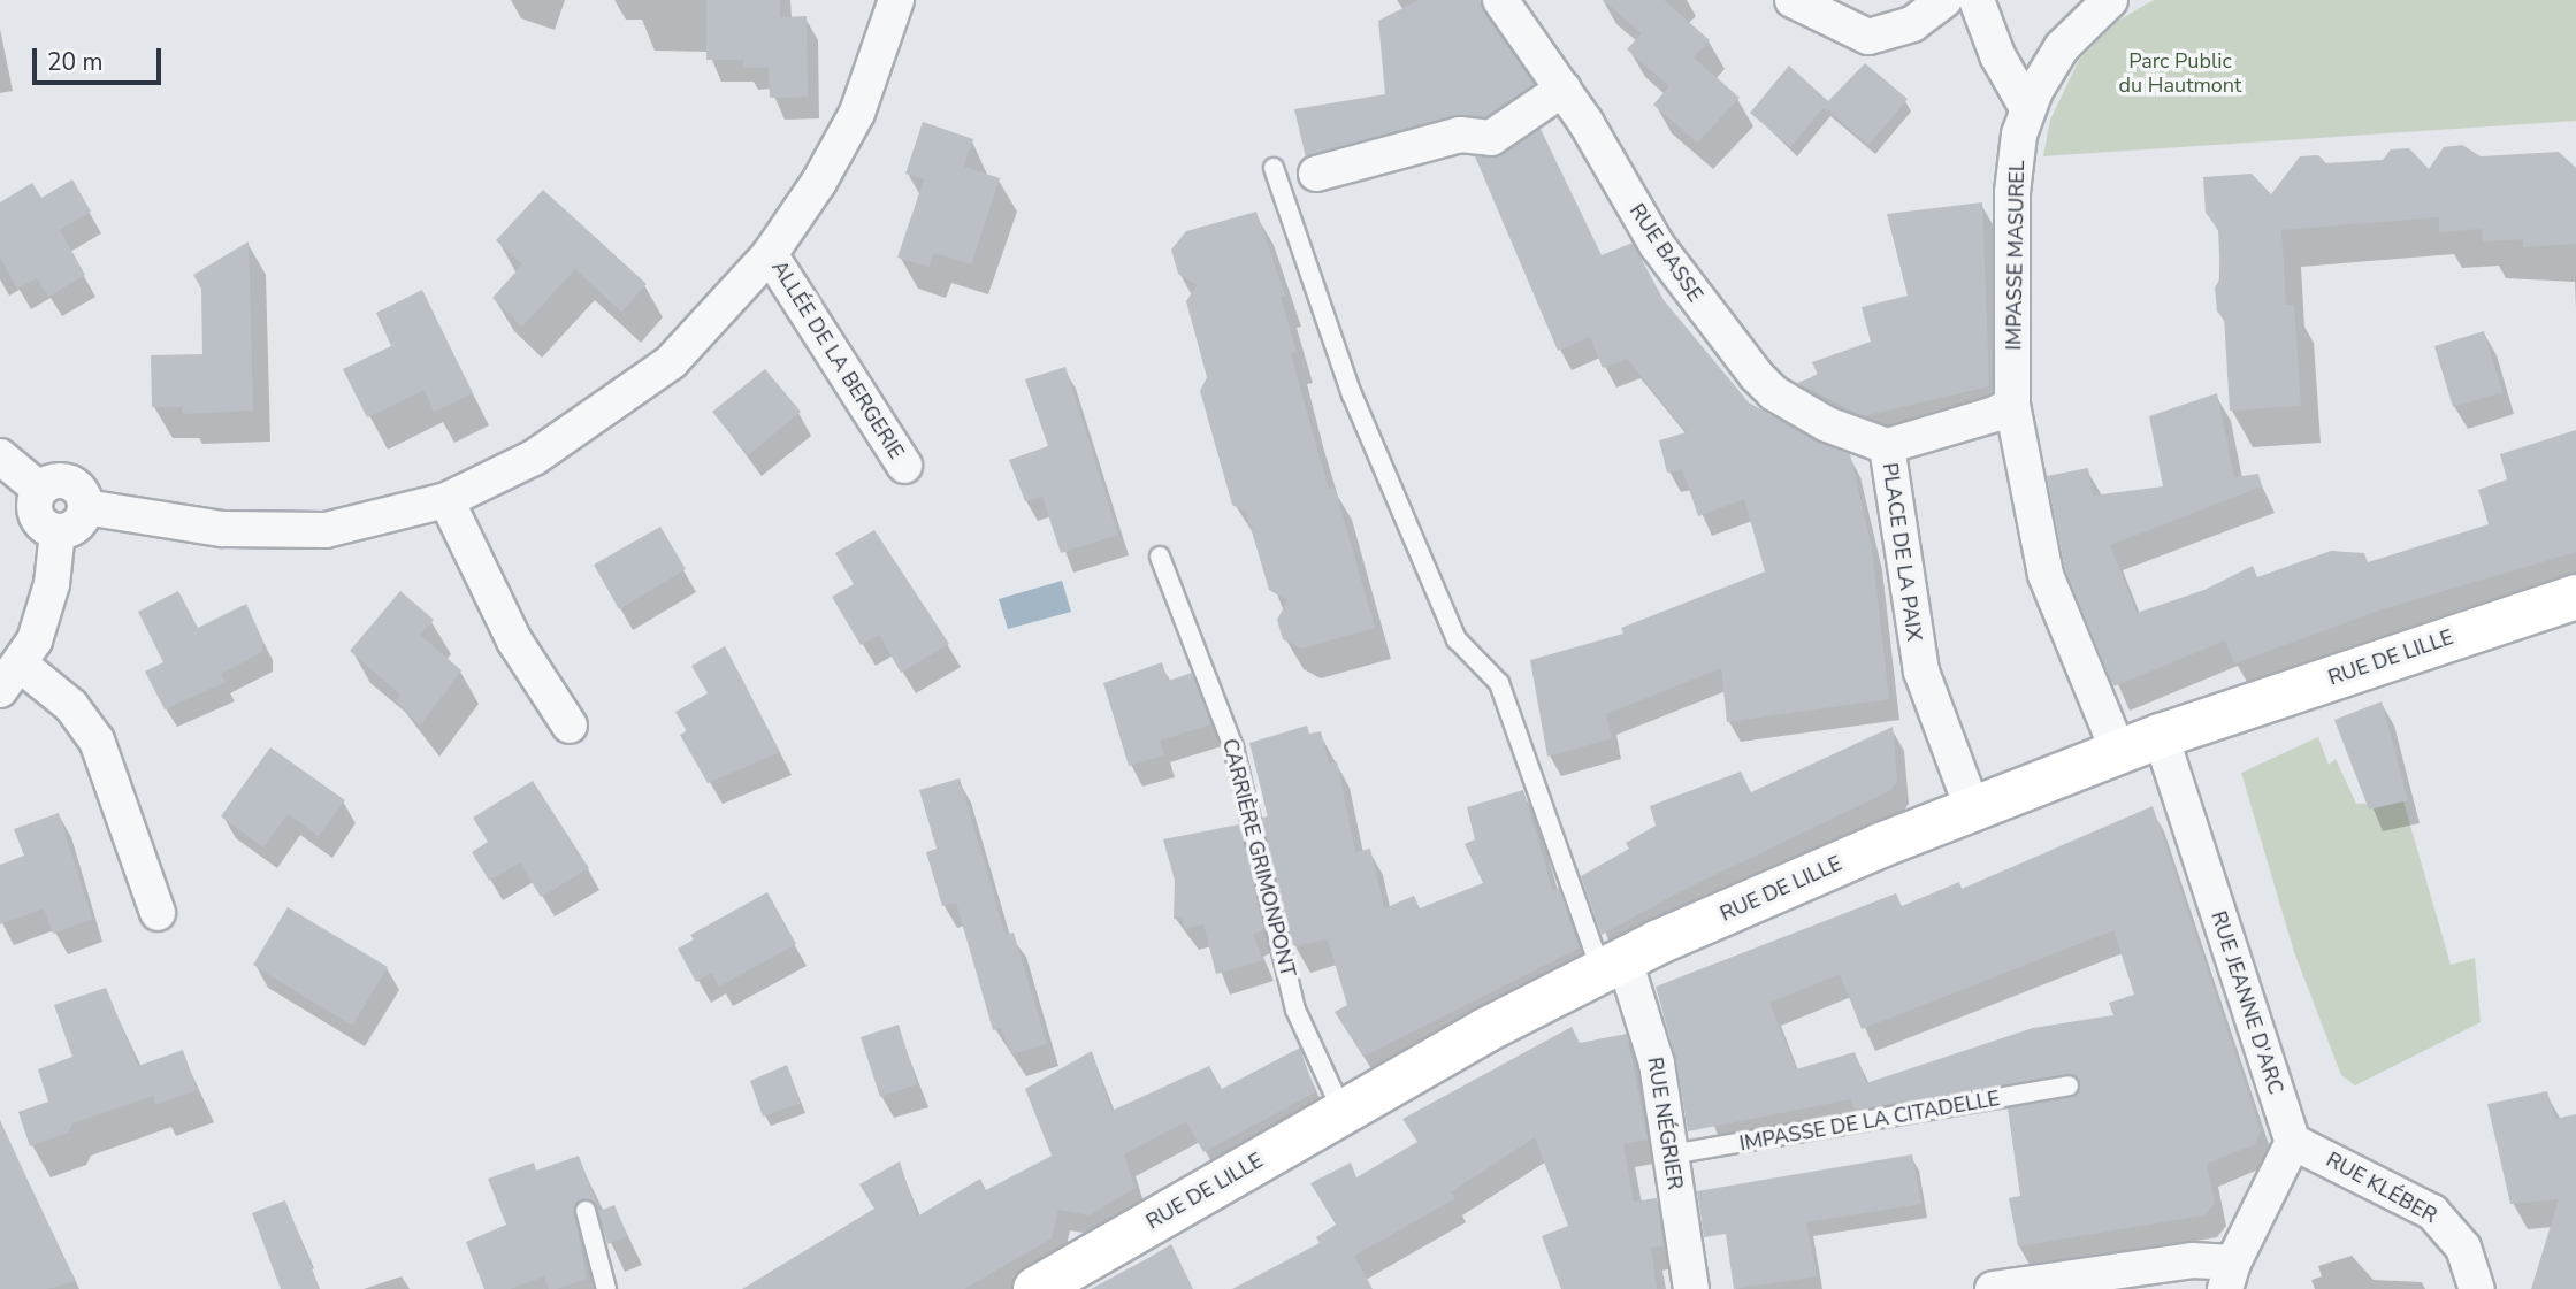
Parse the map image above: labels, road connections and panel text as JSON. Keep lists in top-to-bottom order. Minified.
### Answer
{"streets":{"main road":["RUE DE LILLE"],"street":["RUE BASSE","IMPASSE MASUREL","ALLÉE DE LA BERGERIE","PLACE DE LA PAIX","RUE JEANNE D'ARC","RUE NÉGRIER","RUE KLÉBER"],"lane":["CARRIÈRE GRIMONPONT","IMPASSE DE LA CITADELLE"]},"crossings":[["RUE BASSE","PLACE DE LA PAIX"],["IMPASSE MASUREL","PLACE DE LA PAIX"],["PLACE DE LA PAIX","RUE DE LILLE"],["RUE DE LILLE","CARRIÈRE GRIMONPONT"],["RUE DE LILLE","RUE JEANNE D'ARC"],["RUE DE LILLE","RUE NÉGRIER"],["RUE JEANNE D'ARC","RUE KLÉBER"],["IMPASSE DE LA CITADELLE","RUE NÉGRIER"]],"parks":["Parc Public du Hautmont"],"scale_bar":"20 m"}
